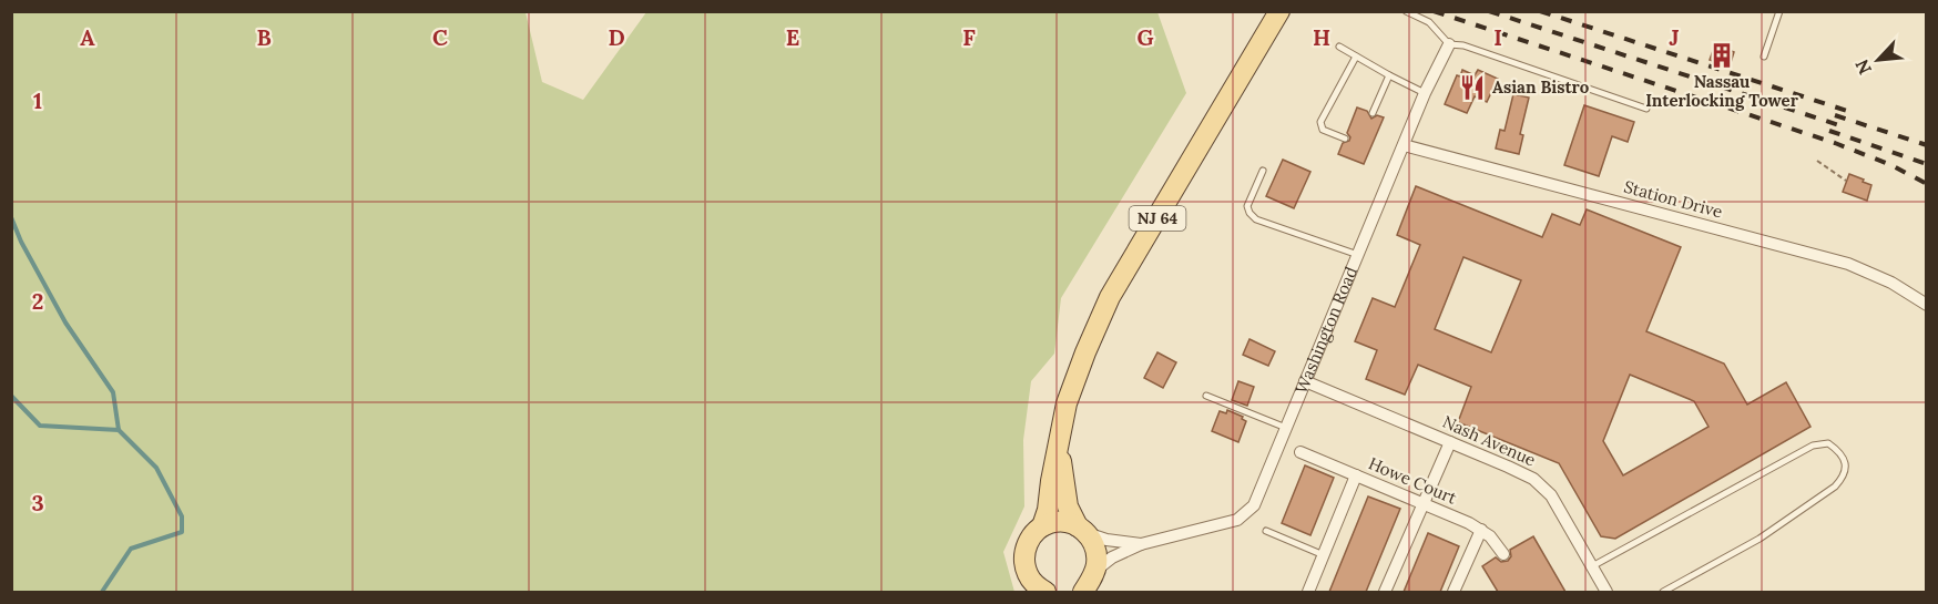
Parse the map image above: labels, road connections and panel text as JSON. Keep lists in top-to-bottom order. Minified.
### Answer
{"streets":{"main road":["NJ 64","Washington Road"],"street":["Station Drive","Nash Avenue","Howe Court"]},"crossings":[["Station Drive","Washington Road"],["NJ 64","Washington Road"],["Washington Road","Nash Avenue"]],"places":{"building":["Nassau Interlocking Tower"],"restaurant":["Asian Bistro"]},"north":"bottom left","grid":{"columns":["A","B","C","D","E","F","G","H","I","J"],"rows":["1","2","3"]}}
